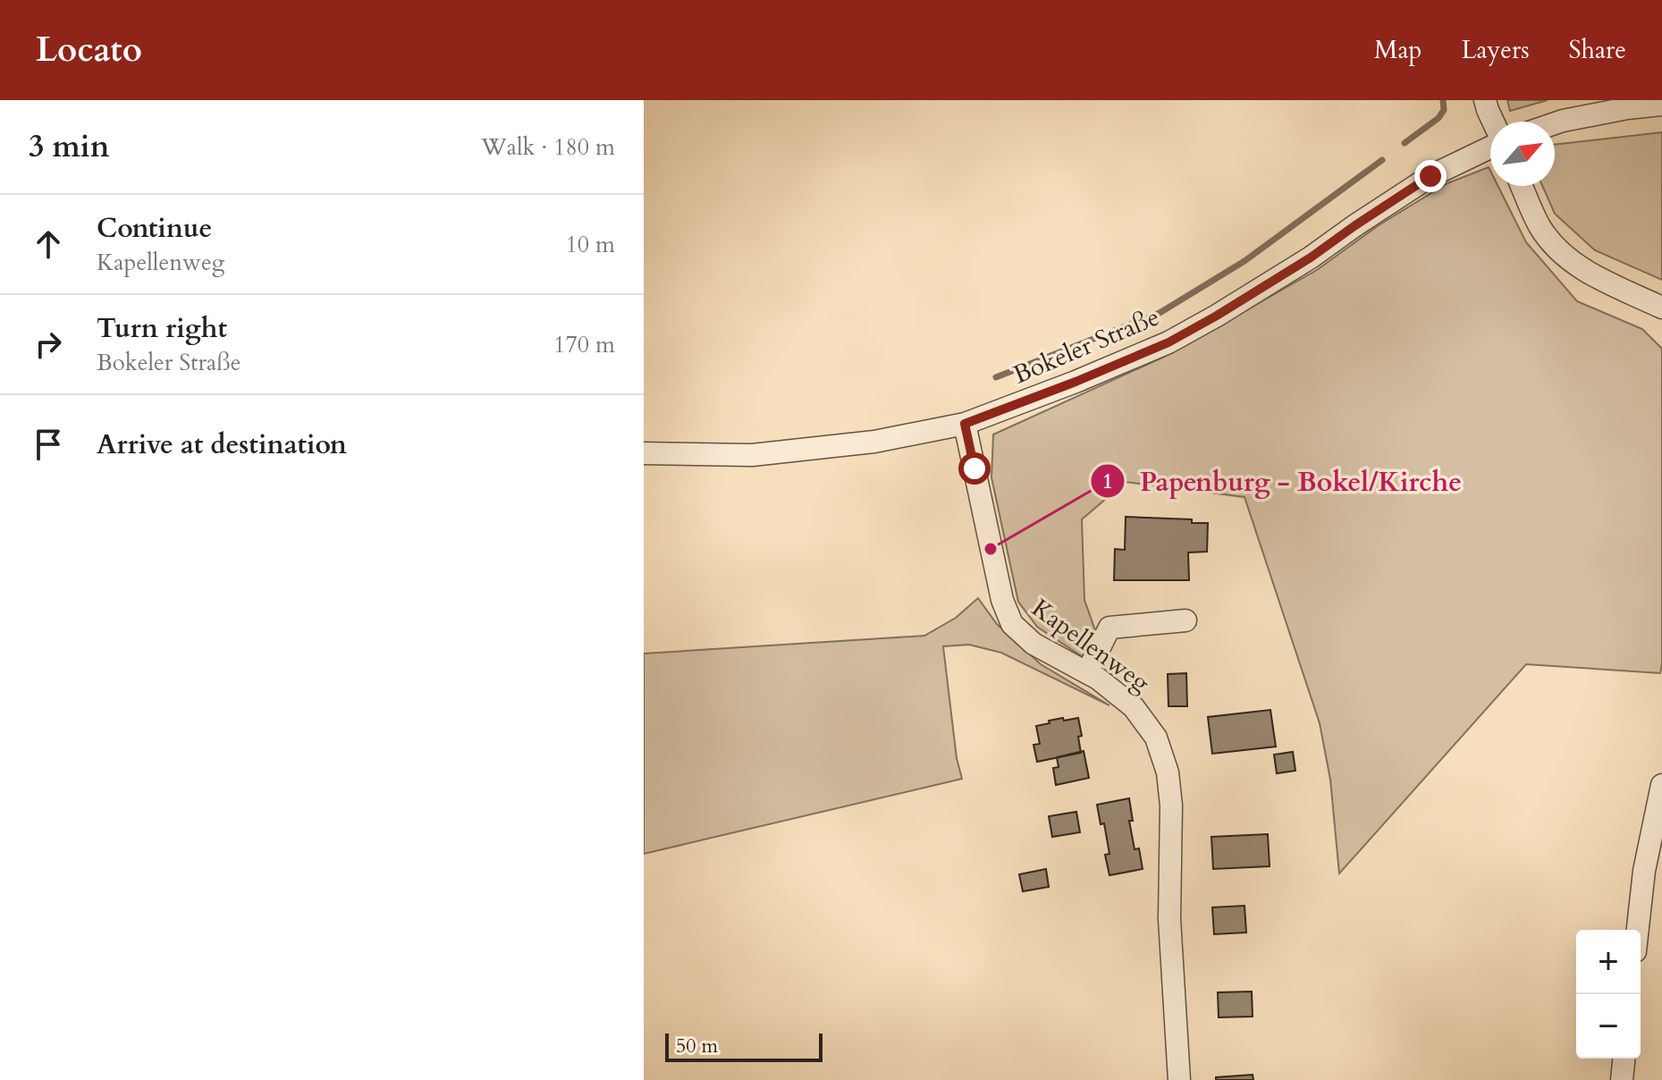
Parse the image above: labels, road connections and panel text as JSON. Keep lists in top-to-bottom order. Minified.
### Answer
{"streets":{"street":["Bokeler Straße","Kapellenweg"]},"crossings":[["Bokeler Straße","Kapellenweg"]],"places":["Papenburg - Bokel/Kirche"],"scale_bar":"50 m","north":"top right","page":{"header":"Locato","nav":["Map","Layers","Share"],"heading":["3 min","Walk · 180 m"],"list":[["Continue","Kapellenweg","10 m"],["Turn right","Bokeler Straße","170 m"],"Arrive at destination"],"map_buttons":["+","−"],"scale":"50 m"}}
